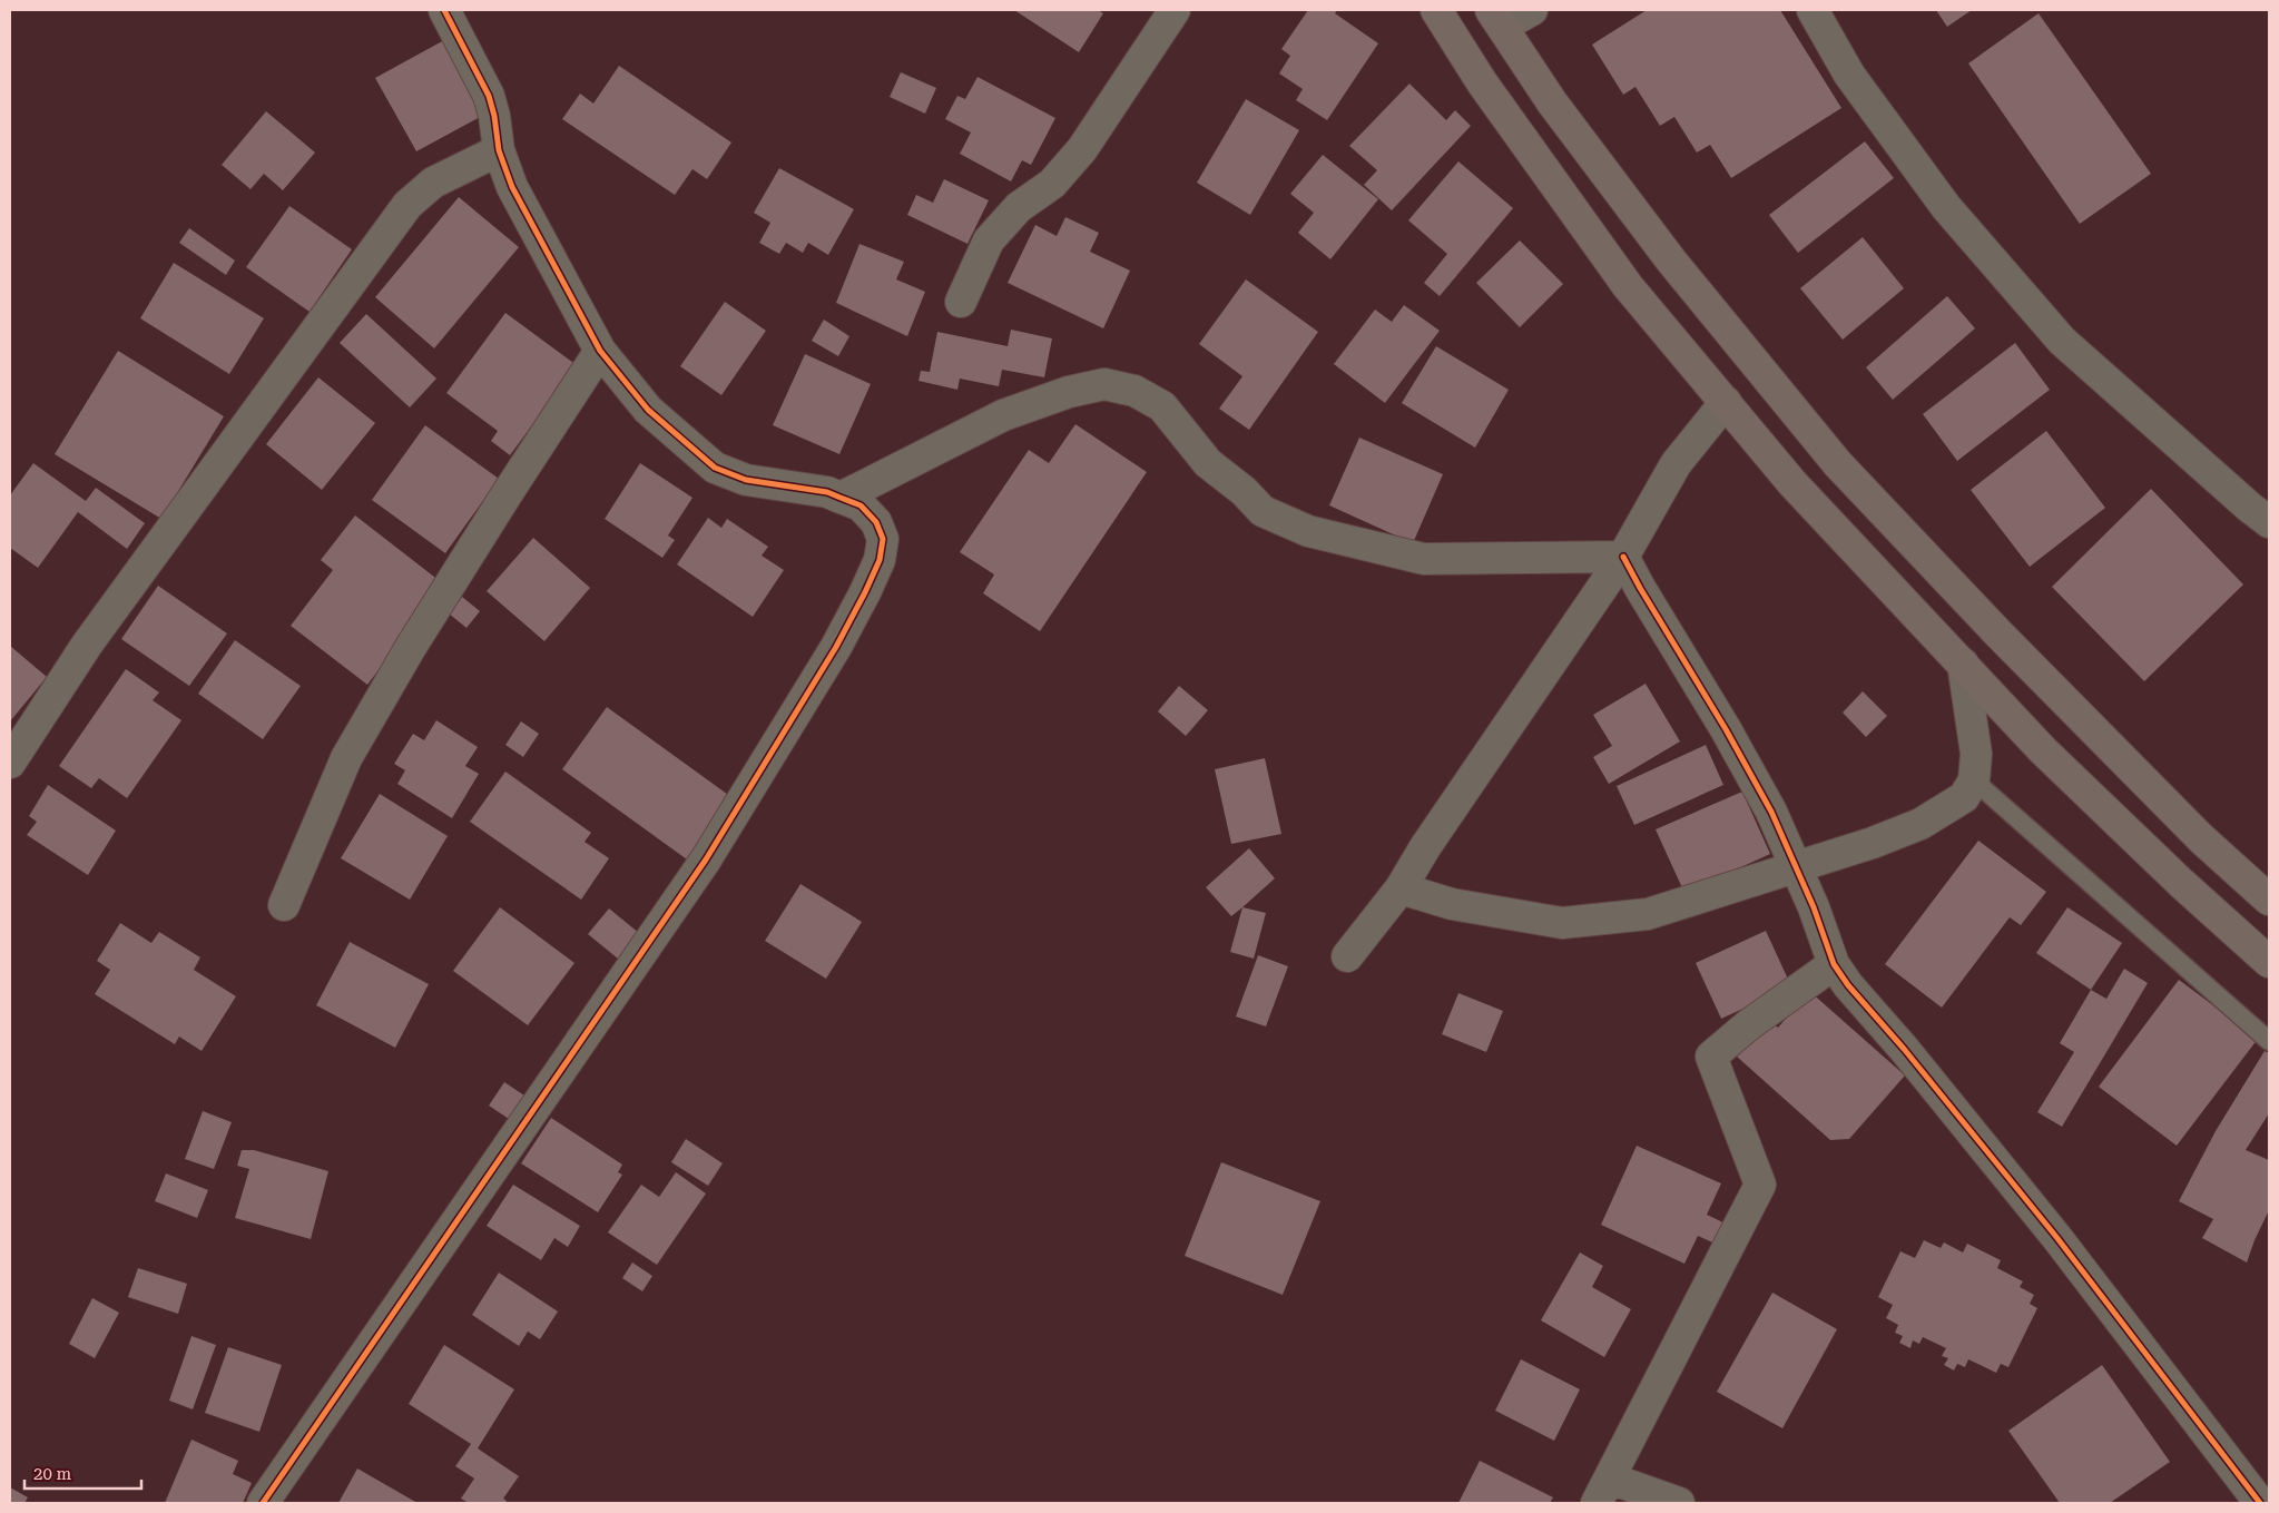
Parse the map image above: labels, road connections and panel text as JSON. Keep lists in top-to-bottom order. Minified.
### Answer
{"scale_bar":"20 m"}
